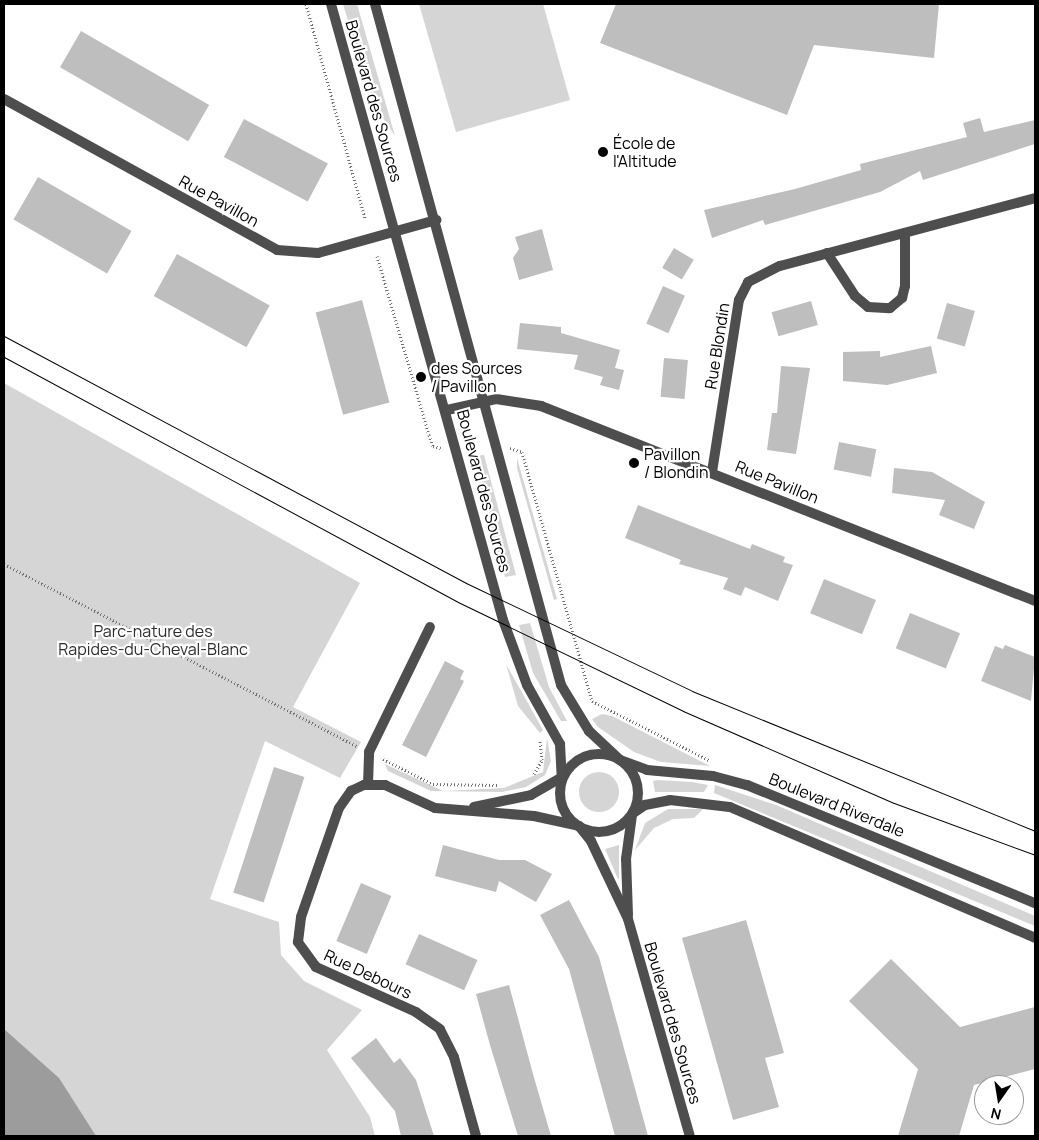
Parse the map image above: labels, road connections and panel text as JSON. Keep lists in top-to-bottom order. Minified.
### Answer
{"streets":{"street":["Boulevard des Sources","Rue Pavillon","Rue Blondin","Boulevard Riverdale","Rue Debours"]},"crossings":[["Boulevard des Sources","Rue Pavillon"],["Boulevard des Sources","Boulevard Riverdale"],["Rue Pavillon","Rue Blondin"]],"parks":["Parc-nature des Rapides-du-Cheval-Blanc"],"places":["École de l'Altitude","des Sources / Pavillon","Pavillon / Blondin"],"north":"bottom"}
